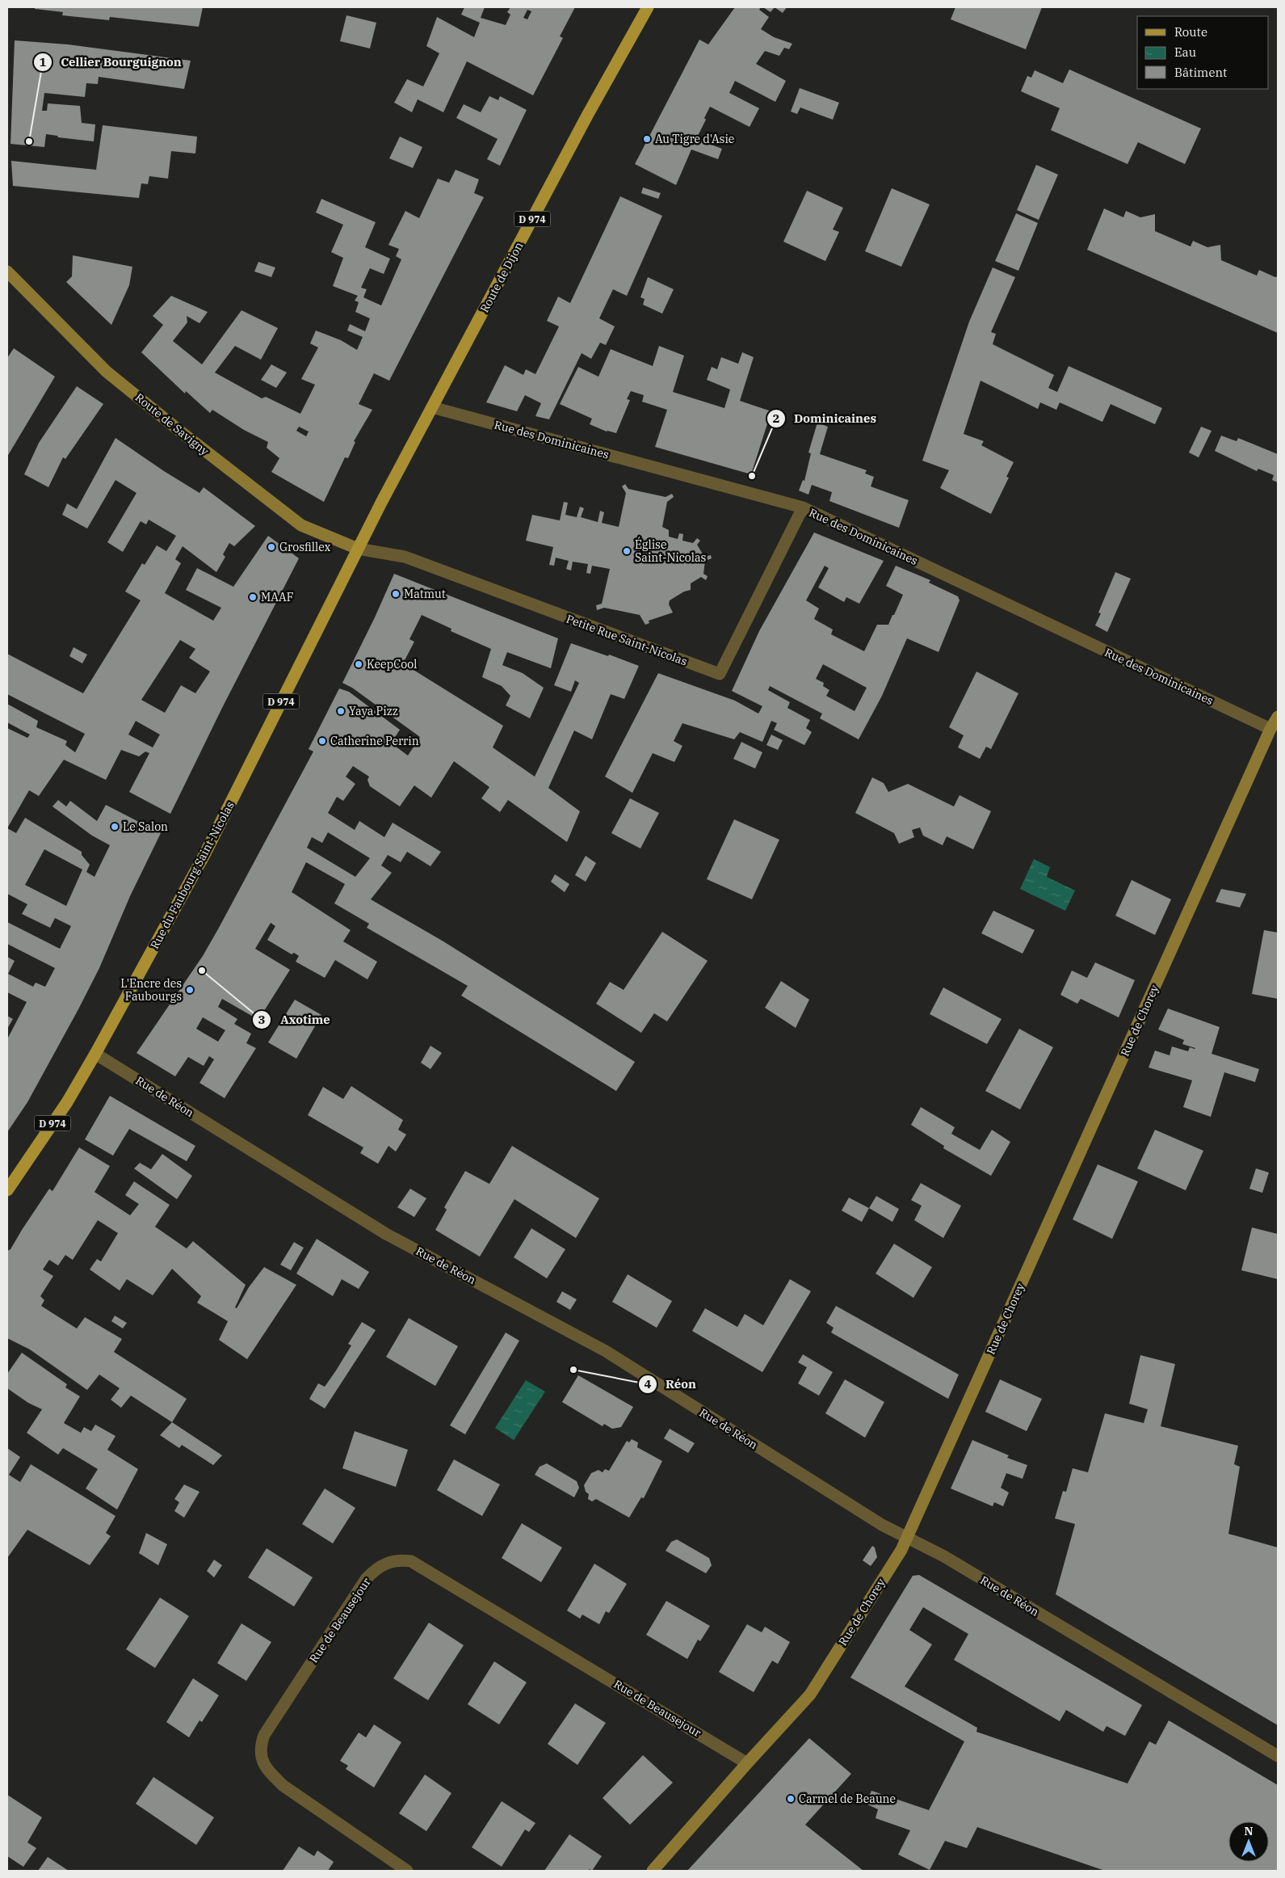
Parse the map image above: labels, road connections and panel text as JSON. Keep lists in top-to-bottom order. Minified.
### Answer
{"streets":{"main road":["D 974","Route de Dijon","Rue du Faubourg Saint-Nicolas"],"street":["Route de Savigny","Rue des Dominicaines","Petite Rue Saint-Nicolas","Rue de Chorey","Rue de Réon","Rue de Beausejour"]},"crossings":[["Route de Dijon","Route de Savigny"],["Route de Dijon","Rue des Dominicaines"],["Route de Dijon","Petite Rue Saint-Nicolas"],["Route de Dijon","Rue du Faubourg Saint-Nicolas"],["Route de Savigny","Petite Rue Saint-Nicolas"],["Route de Savigny","Rue du Faubourg Saint-Nicolas"],["Rue des Dominicaines","Petite Rue Saint-Nicolas"],["Rue des Dominicaines","Rue de Chorey"],["Petite Rue Saint-Nicolas","Rue du Faubourg Saint-Nicolas"],["Rue du Faubourg Saint-Nicolas","Rue de Réon"],["Rue de Chorey","Rue de Réon"],["Rue de Chorey","Rue de Beausejour"]],"places":["Au Tigre d'Asie","Cellier Bourguignon","Dominicaines","Grosfillex","Église Saint-Nicolas","Matmut","MAAF","KeepCool","Yaya Pizz","Catherine Perrin","Le Salon","Axotime","L'Encre des Faubourgs","Réon","Carmel de Beaune"],"legend":["Route","Eau","Bâtiment"],"north":"top"}
